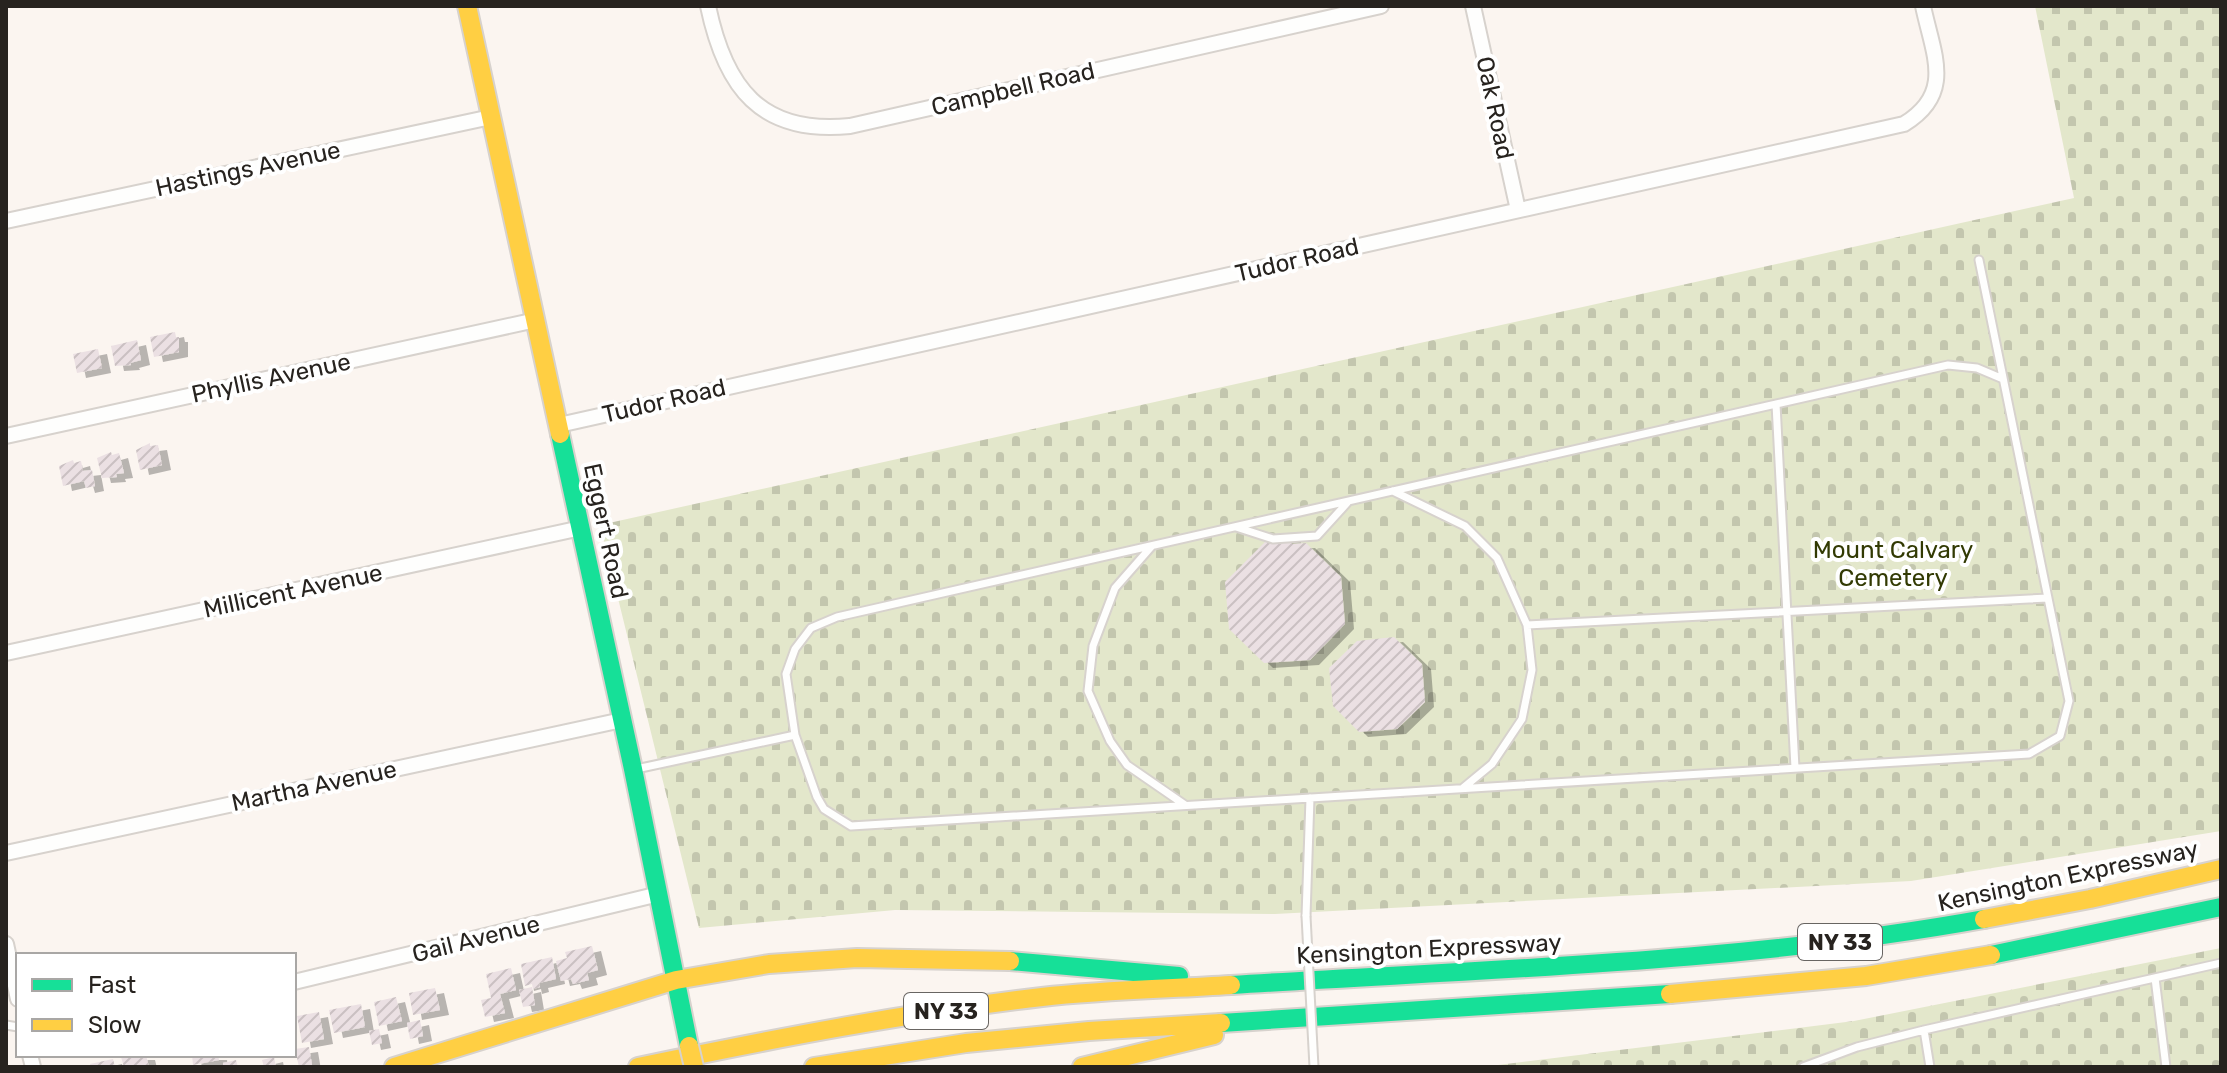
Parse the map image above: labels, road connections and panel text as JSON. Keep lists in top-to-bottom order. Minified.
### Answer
{"streets":{"main road":["Eggert Road","Kensington Expressway","NY 33"],"street":["Campbell Road","Oak Road","Hastings Avenue","Tudor Road","Phyllis Avenue","Millicent Avenue","Martha Avenue","Gail Avenue"]},"crossings":[["Oak Road","Tudor Road"],["Hastings Avenue","Eggert Road"],["Tudor Road","Eggert Road"],["Phyllis Avenue","Eggert Road"],["Eggert Road","Millicent Avenue"],["Eggert Road","Martha Avenue"],["Eggert Road","Gail Avenue"]],"parks":["Mount Calvary Cemetery"],"legend":["Fast","Slow"]}
